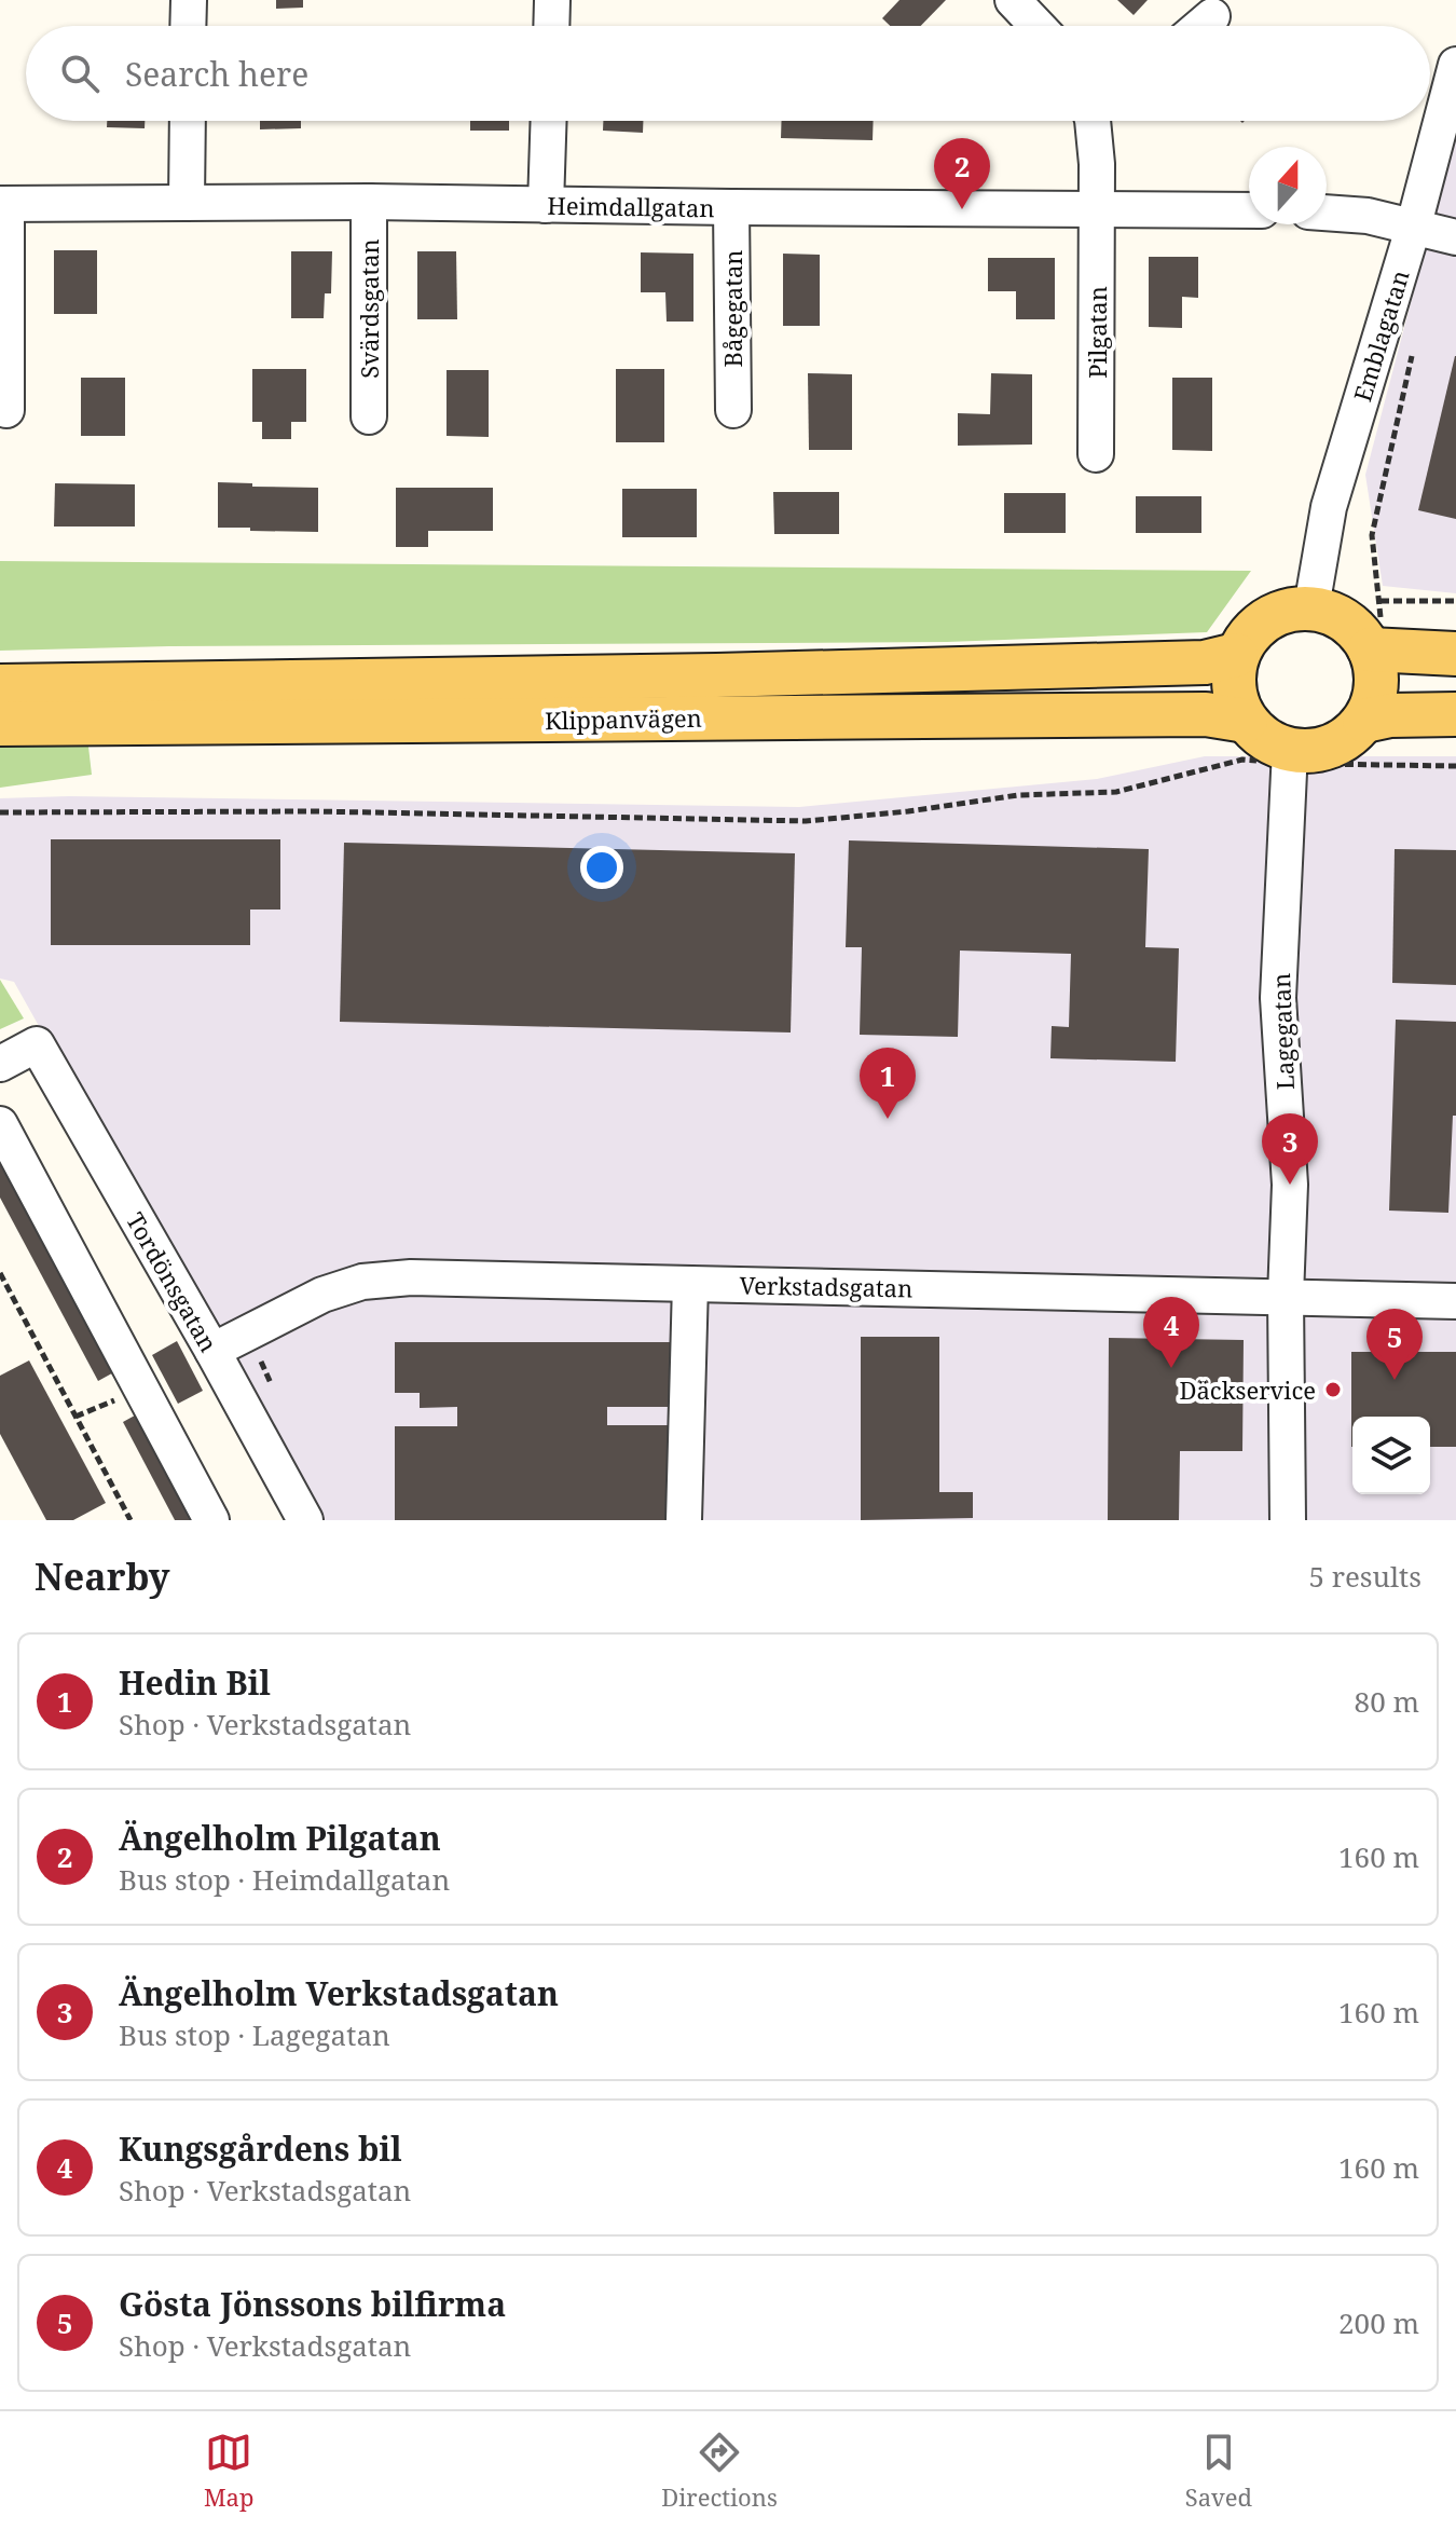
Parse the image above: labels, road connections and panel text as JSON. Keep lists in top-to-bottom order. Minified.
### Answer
{"streets":{"main road":["Klippanvägen"],"street":["Heimdallgatan","Svärdsgatan","Bågegatan","Pilgatan","Emblagatan","Lagegatan","Tordönsgatan","Verkstadsgatan"]},"crossings":[["Heimdallgatan","Svärdsgatan"],["Heimdallgatan","Bågegatan"],["Heimdallgatan","Pilgatan"],["Emblagatan","Klippanvägen"],["Emblagatan","Lagegatan"],["Klippanvägen","Lagegatan"],["Lagegatan","Verkstadsgatan"],["Tordönsgatan","Verkstadsgatan"]],"places":["Däckservice"],"north":"top","page":{"search":"Search here","pins":["2","1","3","4","5"],"heading":["Nearby","5 results"],"list":[{"mark":"1","name":"Hedin Bil","note":"Shop · Verkstadsgatan","value":"80 m"},{"mark":"2","name":"Ängelholm Pilgatan","note":"Bus stop · Heimdallgatan","value":"160 m"},{"mark":"3","name":"Ängelholm Verkstadsgatan","note":"Bus stop · Lagegatan","value":"160 m"},{"mark":"4","name":"Kungsgårdens bil","note":"Shop · Verkstadsgatan","value":"160 m"},{"mark":"5","name":"Gösta Jönssons bilfirma","note":"Shop · Verkstadsgatan","value":"200 m"}],"nav":["Map","Directions","Saved"]}}
